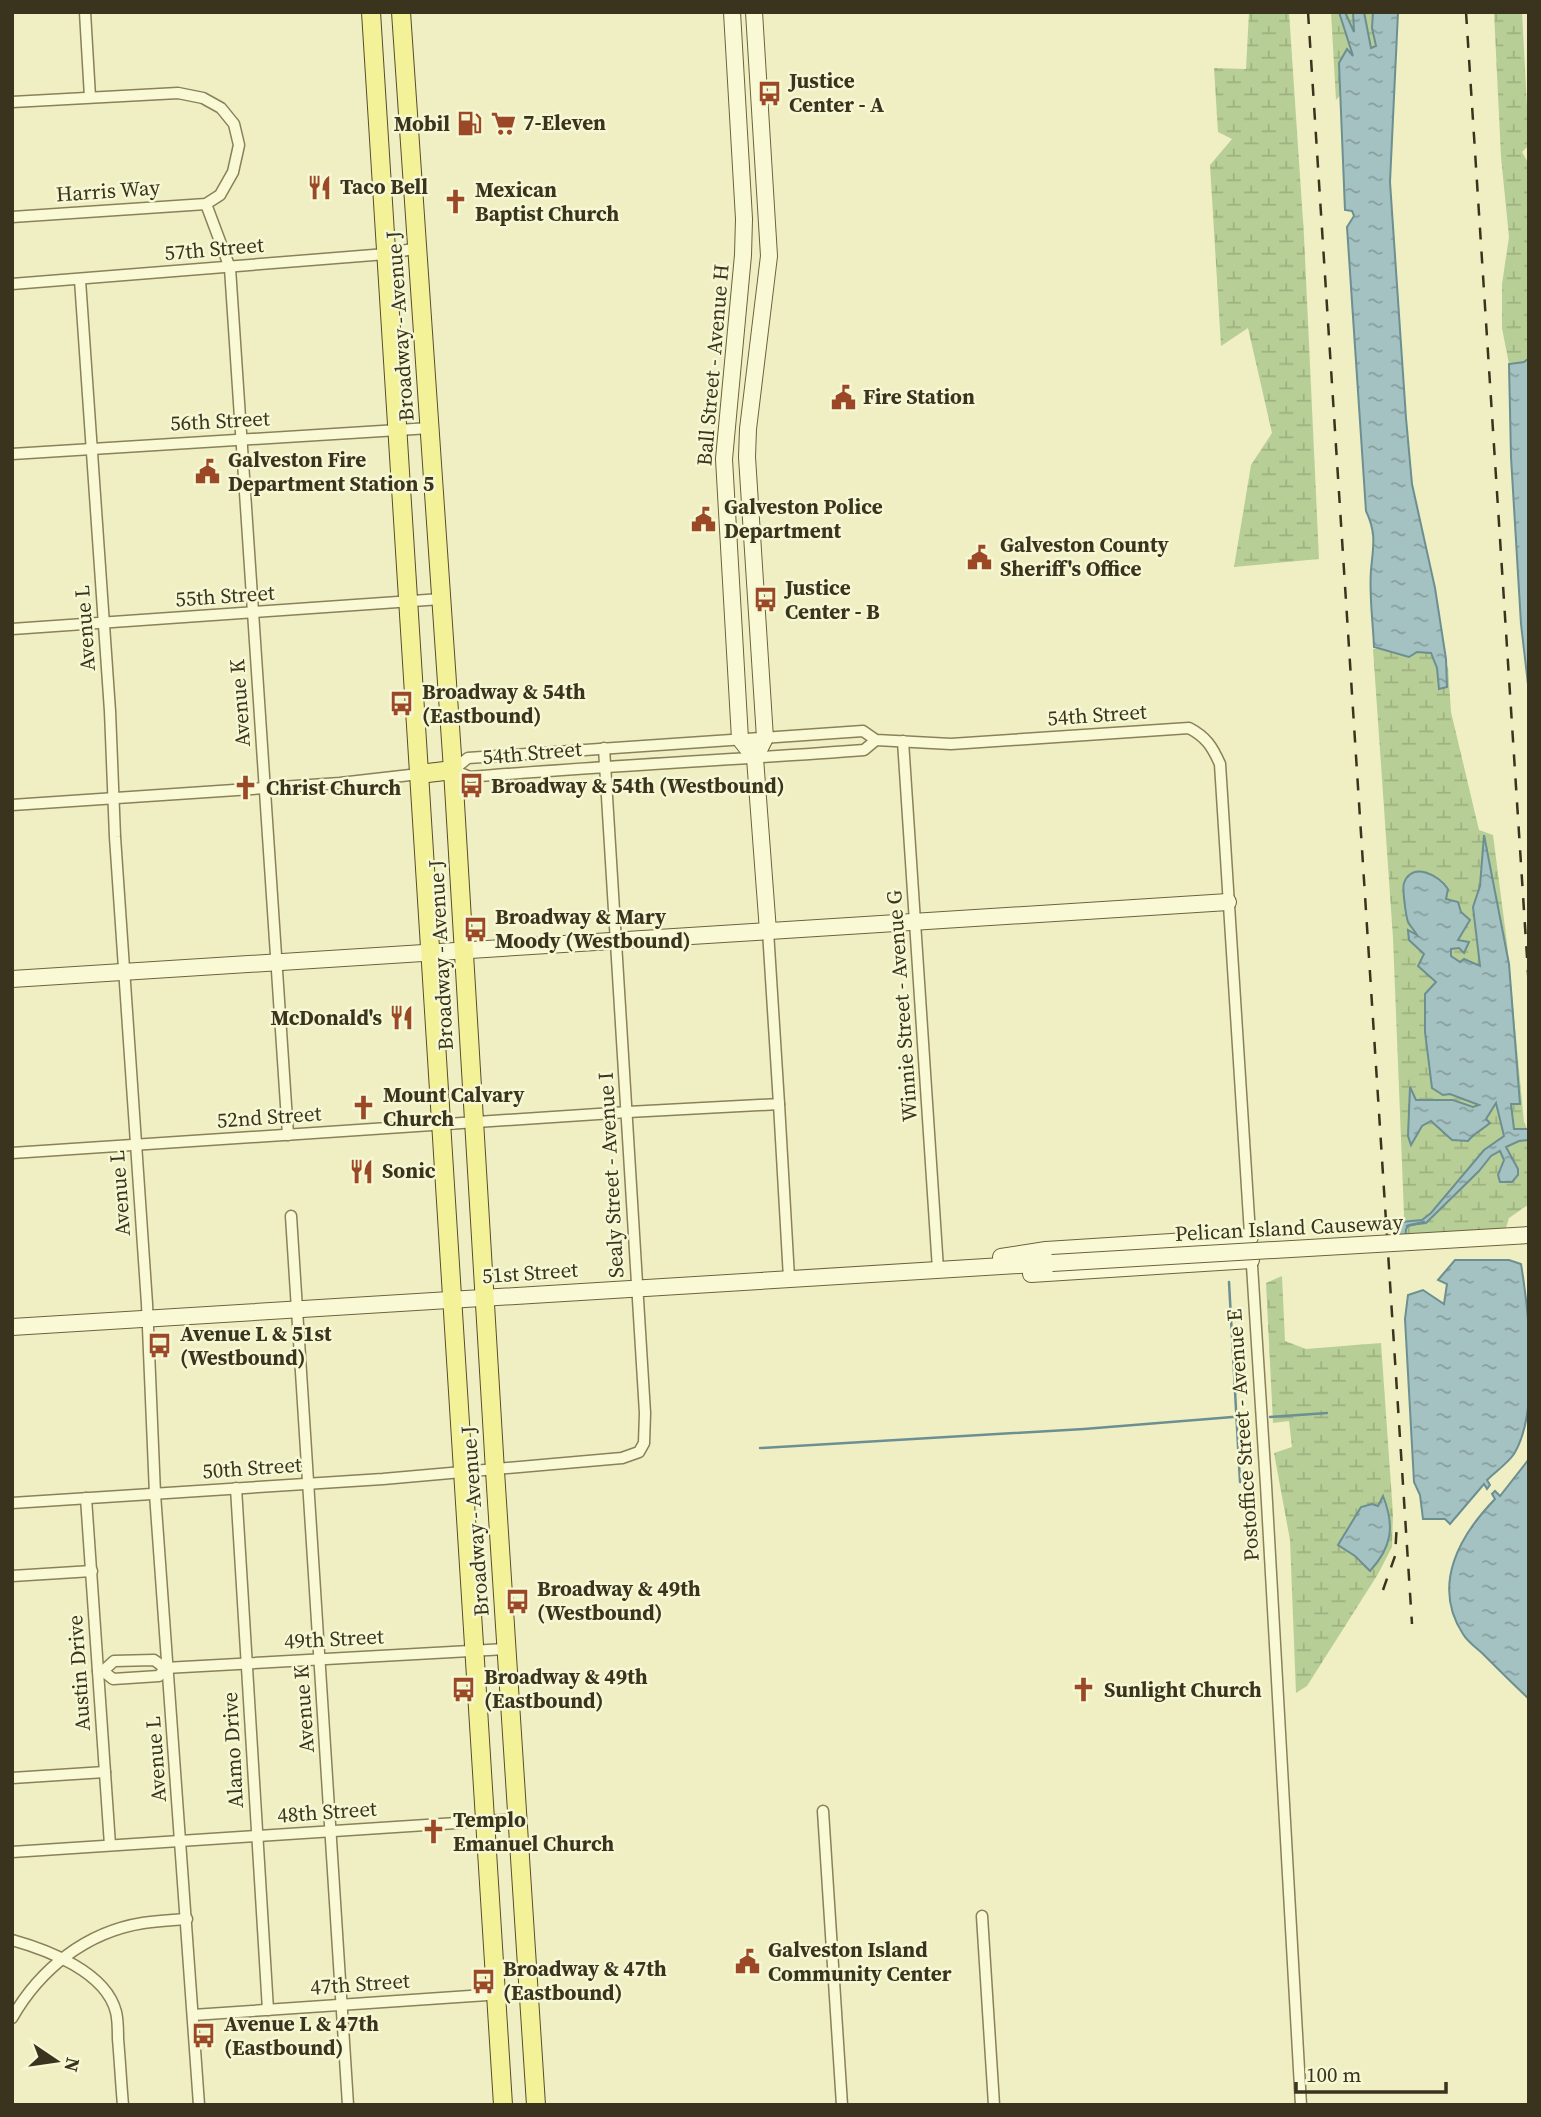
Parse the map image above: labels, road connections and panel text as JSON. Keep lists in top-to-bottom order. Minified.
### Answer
{"streets":{"main road":["Broadway - Avenue J"],"street":["Harris Way","57th Street","Ball Street - Avenue H","56th Street","55th Street","Avenue L","Avenue K","54th Street","Winnie Street - Avenue G","52nd Street","Sealy Street - Avenue I","Pelican Island Causeway","51st Street","Postoffice Street - Avenue E","50th Street","49th Street","Austin Drive","Alamo Drive","48th Street","47th Street"]},"crossings":[["Harris Way","Avenue K"],["57th Street","Broadway - Avenue J"],["57th Street","Avenue L"],["57th Street","Avenue K"],["Broadway - Avenue J","56th Street"],["Broadway - Avenue J","55th Street"],["Broadway - Avenue J","54th Street"],["Broadway - Avenue J","52nd Street"],["Broadway - Avenue J","Sealy Street - Avenue I"],["Broadway - Avenue J","51st Street"],["Broadway - Avenue J","50th Street"],["Broadway - Avenue J","49th Street"],["Broadway - Avenue J","48th Street"],["Broadway - Avenue J","47th Street"],["Ball Street - Avenue H","54th Street"],["56th Street","Avenue L"],["56th Street","Avenue K"],["55th Street","Avenue L"],["55th Street","Avenue K"],["Avenue L","52nd Street"],["Avenue L","51st Street"],["Avenue L","50th Street"],["Avenue L","49th Street"],["Avenue L","48th Street"],["Avenue L","47th Street"],["Avenue K","52nd Street"],["Avenue K","51st Street"],["Avenue K","50th Street"],["Avenue K","49th Street"],["Avenue K","48th Street"],["Avenue K","47th Street"],["54th Street","Winnie Street - Avenue G"],["54th Street","Sealy Street - Avenue I"],["54th Street","Postoffice Street - Avenue E"],["Winnie Street - Avenue G","51st Street"],["52nd Street","Sealy Street - Avenue I"],["Sealy Street - Avenue I","51st Street"],["Sealy Street - Avenue I","50th Street"],["Pelican Island Causeway","51st Street"],["50th Street","Austin Drive"],["50th Street","Alamo Drive"],["49th Street","Austin Drive"],["49th Street","Alamo Drive"],["Austin Drive","48th Street"],["Alamo Drive","48th Street"],["Alamo Drive","47th Street"]],"places":{"bus stop":["Justice Center - A","Justice Center - B","Broadway & 54th (Eastbound)","Broadway & 54th (Westbound)","Broadway & Mary Moody (Westbound)","Avenue L & 51st (Westbound)","Broadway & 49th (Westbound)","Broadway & 49th (Eastbound)","Broadway & 47th (Eastbound)","Avenue L & 47th (Eastbound)"],"supermarket":["7-Eleven"],"fuel station":["Mobil"],"restaurant":["Taco Bell","McDonald's","Sonic"],"church":["Mexican Baptist Church","Christ Church","Mount Calvary Church","Sunlight Church","Templo Emanuel Church"],"public building":["Fire Station","Galveston Fire Department Station 5","Galveston Police Department","Galveston County Sheriff's Office","Galveston Island Community Center"]},"scale_bar":"100 m","north":"right"}
